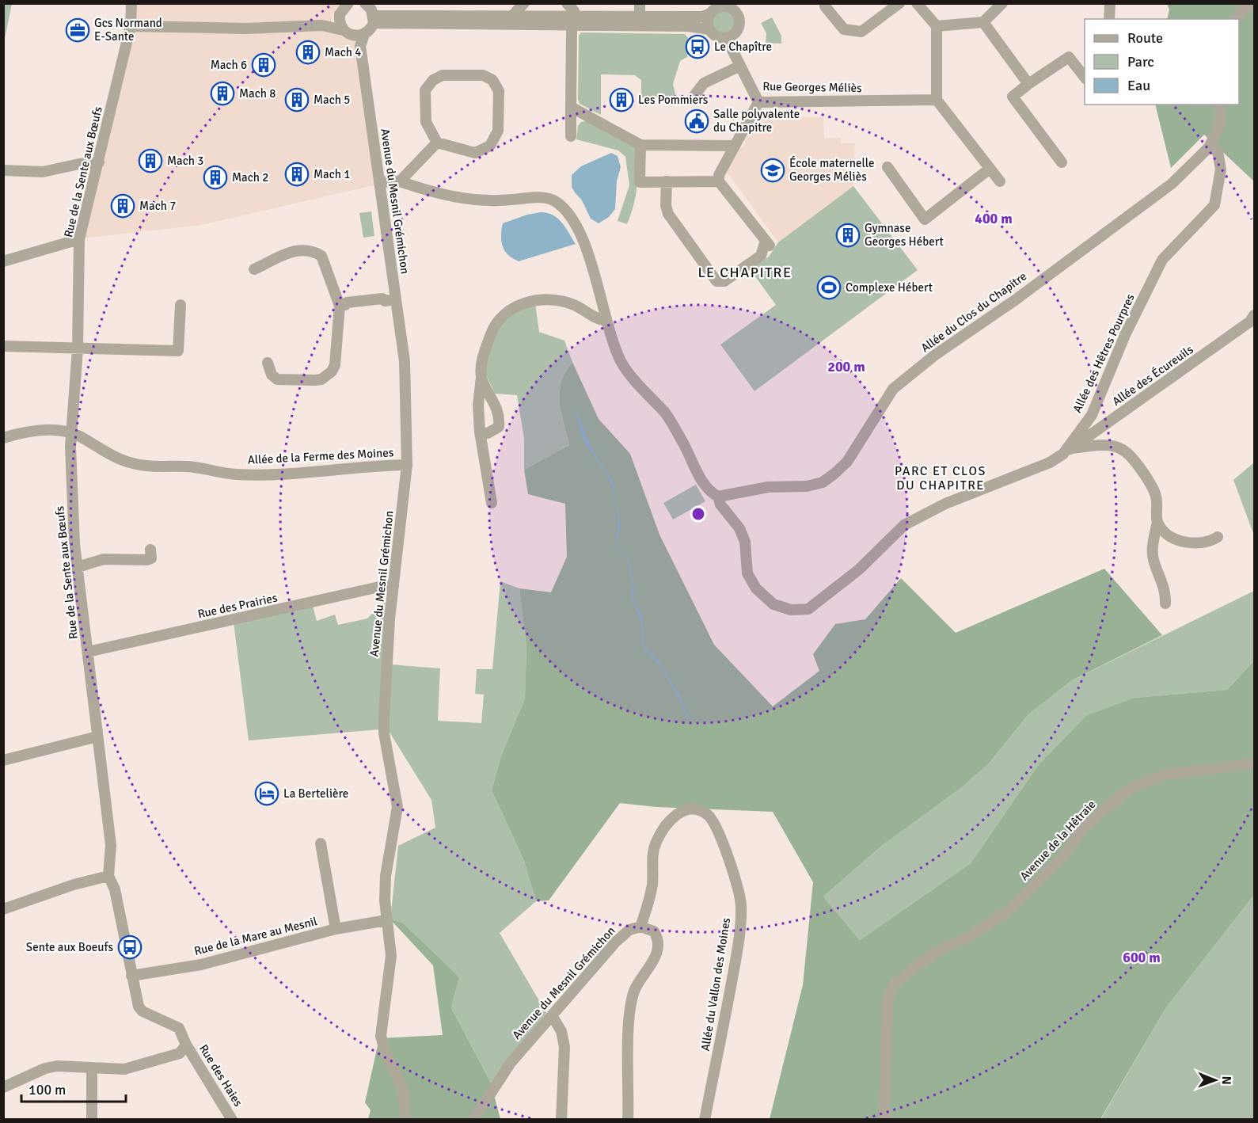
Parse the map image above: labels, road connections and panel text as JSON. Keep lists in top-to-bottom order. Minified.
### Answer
{"streets":{"street":["Rue Georges Méliès","Rue de la Sente aux Bœufs","Avenue du Mesnil Grémichon","Allée du Clos du Chapitre","Allée des Hêtres Pourpres","Allée des Écureuils","Allée de la Ferme des Moines","Rue des Prairies","Avenue de la Hêtraie","Rue de la Mare au Mesnil","Allée du Vallon des Moines","Rue des Haies"]},"crossings":[["Rue de la Sente aux Bœufs","Allée de la Ferme des Moines"],["Rue de la Sente aux Bœufs","Rue des Prairies"],["Rue de la Sente aux Bœufs","Rue de la Mare au Mesnil"],["Rue de la Sente aux Bœufs","Rue des Haies"],["Avenue du Mesnil Grémichon","Allée de la Ferme des Moines"],["Avenue du Mesnil Grémichon","Rue des Prairies"],["Avenue du Mesnil Grémichon","Rue de la Mare au Mesnil"],["Avenue du Mesnil Grémichon","Allée du Vallon des Moines"],["Allée du Clos du Chapitre","Allée des Hêtres Pourpres"],["Allée des Hêtres Pourpres","Allée des Écureuils"],["Rue de la Mare au Mesnil","Rue des Haies"]],"districts":["LE CHAPITRE","PARC ET CLOS DU CHAPITRE"],"places":{"office":["Gcs Normand E-Sante"],"bus stop":["Le Chapître","Sente aux Boeufs"],"building":["Mach 4","Mach 6","Mach 8","Mach 5","Les Pommiers","Mach 3","Mach 1","Mach 2","Mach 7","Gymnase Georges Hébert"],"public building":["Salle polyvalente du Chapitre"],"school or university":["École maternelle Georges Méliès"],"sports":["Complexe Hébert"],"hotel":["La Bertelière"]},"legend":["Route","Parc","Eau"],"scale_bar":"100 m","north":"right","rings":["400 m","200 m","600 m"]}
